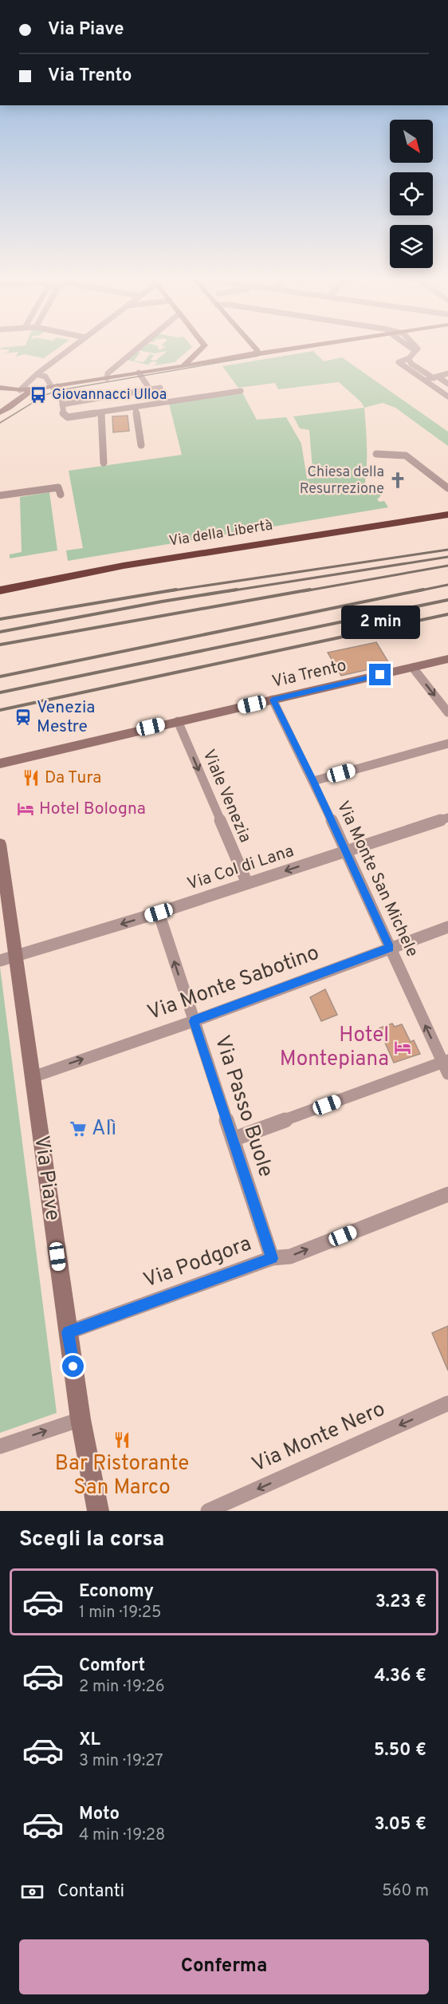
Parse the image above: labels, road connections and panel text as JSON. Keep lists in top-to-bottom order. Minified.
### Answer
{"streets":{"highway":["Via della Libertà"],"street":["Via Trento","Viale Venezia","Via Col di Lana","Via Monte San Michele","Via Monte Sabotino","Via Passo Buole","Via Piave","Via Podgora","Via Monte Nero"]},"crossings":[["Via Trento","Viale Venezia"],["Via Trento","Via Monte San Michele"],["Viale Venezia","Via Col di Lana"],["Via Col di Lana","Via Monte San Michele"],["Via Col di Lana","Via Passo Buole"],["Via Col di Lana","Via Piave"],["Via Monte San Michele","Via Monte Sabotino"],["Via Monte Sabotino","Via Passo Buole"],["Via Monte Sabotino","Via Piave"],["Via Passo Buole","Via Podgora"],["Via Piave","Via Podgora"]],"one_way":["Viale Venezia","Via Col di Lana","Via Monte Sabotino","Via Podgora","Via Monte Nero"],"places":{"bus stop":["Giovannacci Ulloa"],"church":["Chiesa della Resurrezione"],"station":["Venezia Mestre"],"restaurant":["Da Tura","Bar Ristorante San Marco"],"hotel":["Hotel Bologna","Hotel Montepiana"],"supermarket":["Alì"]},"north":"bottom right","page":{"banner":["Via Piave","Via Trento"],"bubble":"2 min","heading":"Scegli la corsa","list":[{"name":"Economy","note":"1 min · 19:25","value":"3.23 €"},{"name":"Comfort","note":"2 min · 19:26","value":"4.36 €"},{"name":"XL","note":"3 min · 19:27","value":"5.50 €"},{"name":"Moto","note":"4 min · 19:28","value":"3.05 €"}],"pay":["Contanti","560 m"],"buttons":"Conferma"}}
